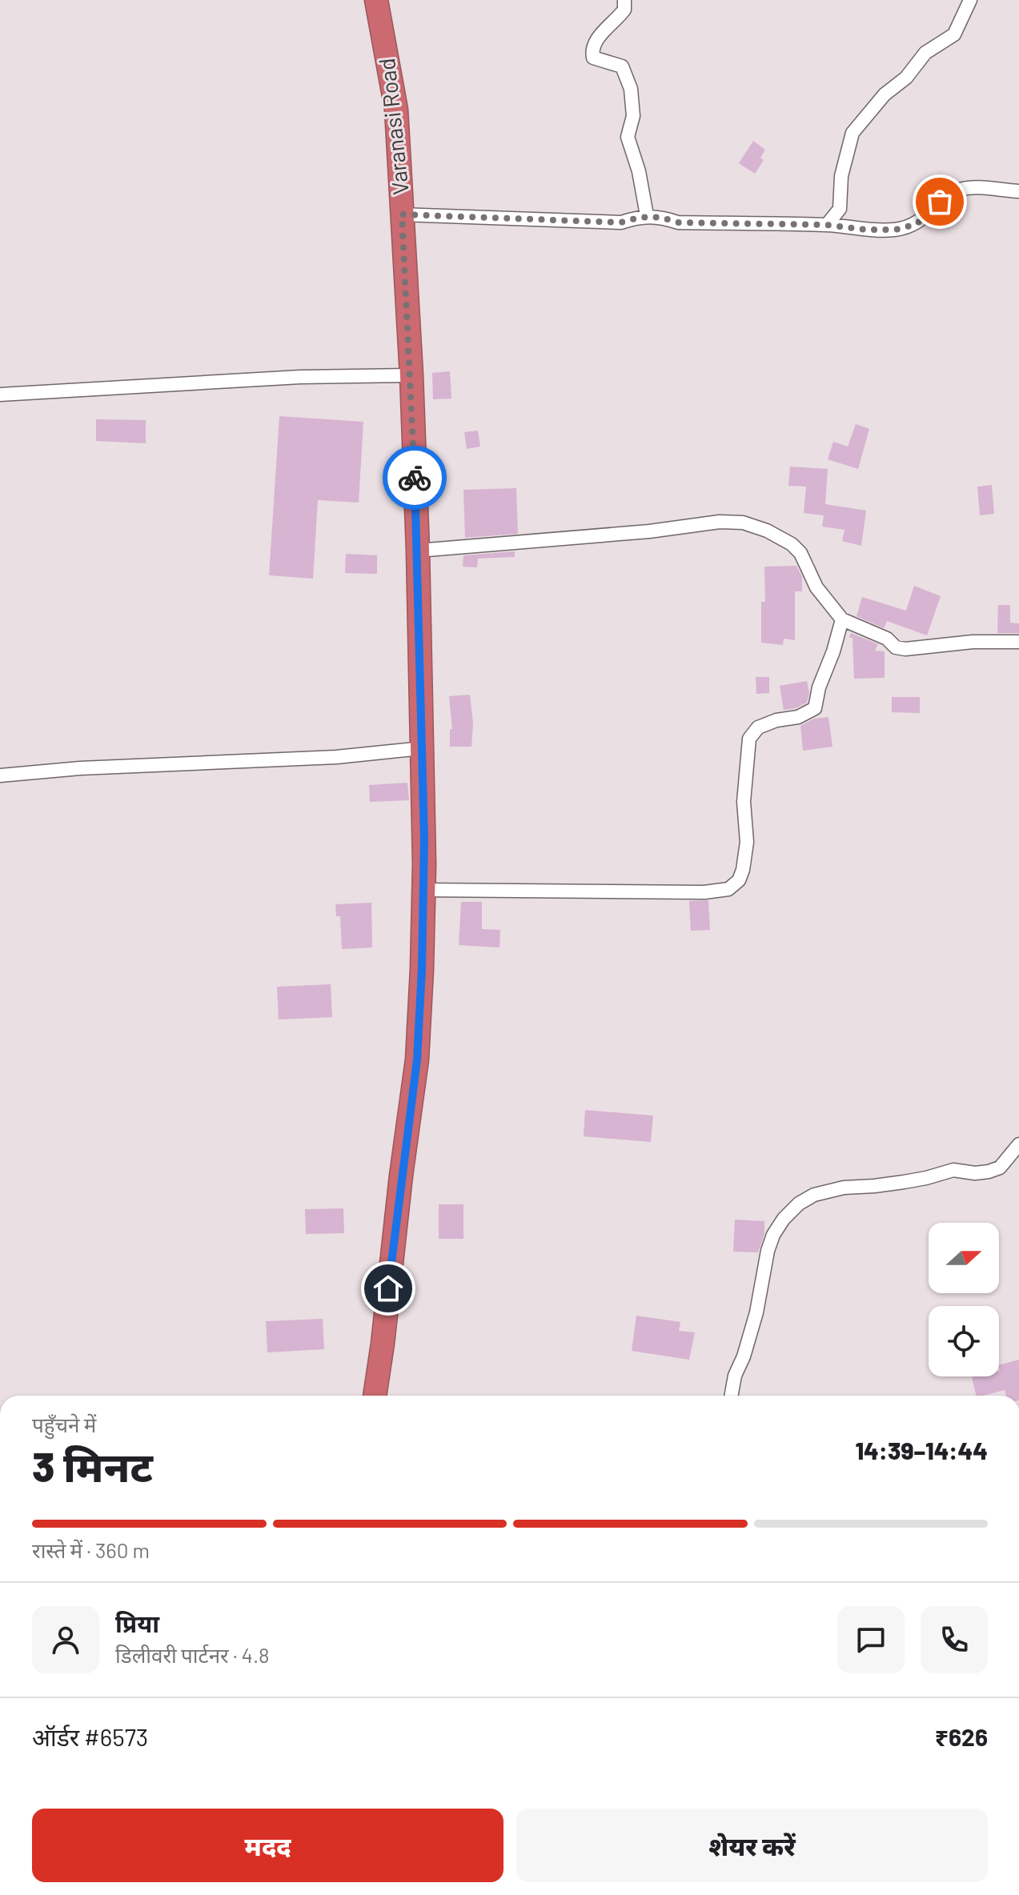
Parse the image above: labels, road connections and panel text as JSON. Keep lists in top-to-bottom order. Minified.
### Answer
{"streets":{"highway":["Varanasi Road"]},"north":"right","page":{"heading":["3 मिनट","पहुँचने में","14:39–14:44"],"panel":["प्रिया","डिलीवरी पार्टनर · 4.8","ऑर्डर #6573","₹626"],"bar":"रास्ते में · 360 m","buttons":["मदद","शेयर करें"]}}
